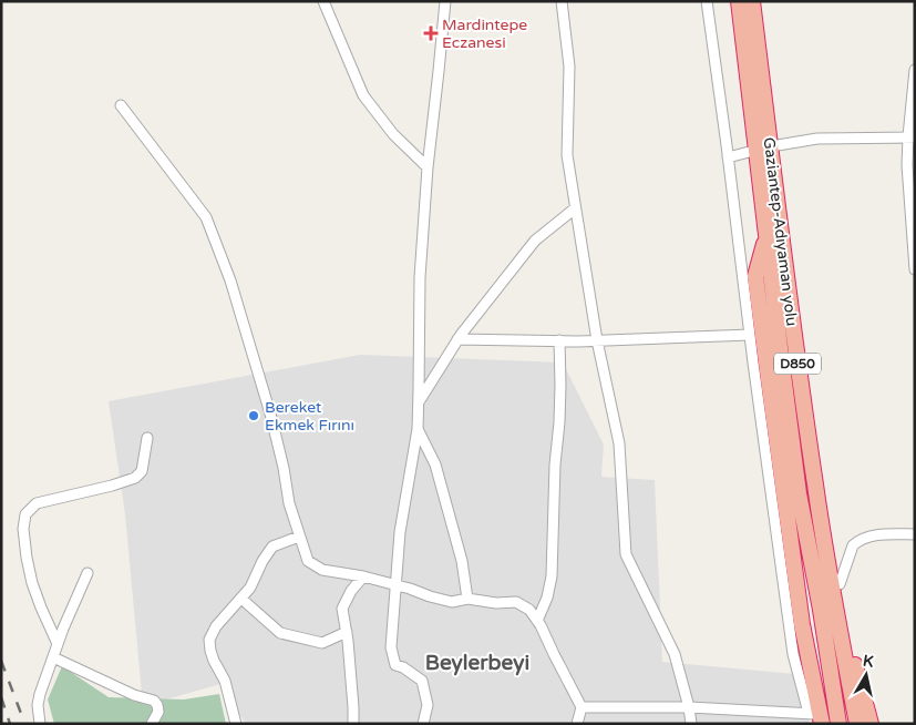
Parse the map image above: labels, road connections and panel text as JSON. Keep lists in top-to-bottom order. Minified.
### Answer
{"streets":{"highway":["Gaziantep-Adıyaman yolu","D850"]},"districts":["Beylerbeyi"],"places":{"health":["Mardintepe Eczanesi"],"other":["Bereket Ekmek Fırını"]},"north":"top"}
